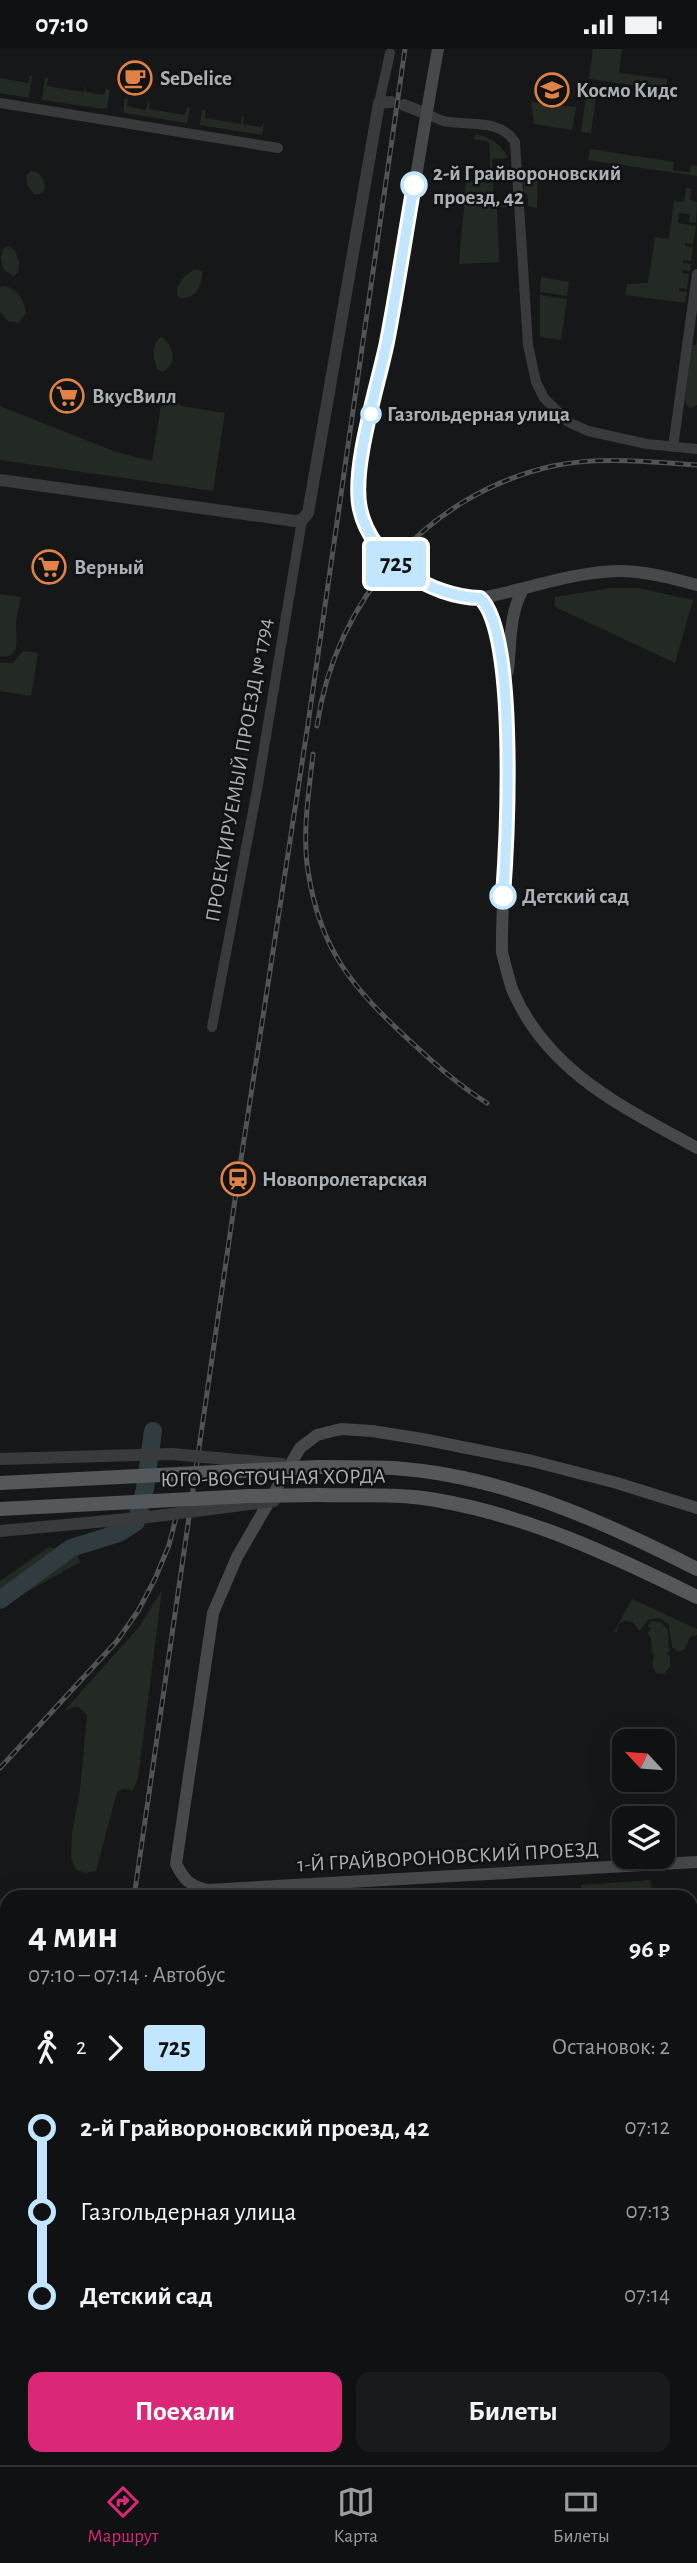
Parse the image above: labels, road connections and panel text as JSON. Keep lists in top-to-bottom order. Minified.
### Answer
{"streets":{"main road":["ЮГО-ВОСТОЧНАЯ ХОРДА","1-Й ГРАЙВОРОНОВСКИЙ ПРОЕЗД"],"street":["ПРОЕКТИРУЕМЫЙ ПРОЕЗД № 1794"]},"places":{"cafe":["SeDelice"],"school or university":["Космо Кидс"],"other":["2-й Грайвороновский проезд, 42","Газгольдерная улица","Детский сад"],"supermarket":["ВкусВилл","Верный"],"station":["Новопролетарская"]},"lines":["bus line 725"],"north":"top left","page":{"status":"07:10","on_map":"725","heading":["4 мин","07:10 – 07:14 · Автобус","96 ₽"],"legs":["2","725","Остановок: 2"],"list":[{"name":"2-й Грайвороновский проезд, 42","value":"07:12"},{"name":"Газгольдерная улица","value":"07:13"},{"name":"Детский сад","value":"07:14"}],"buttons":["Поехали","Билеты"],"tabs":["Маршрут","Карта","Билеты"]}}
